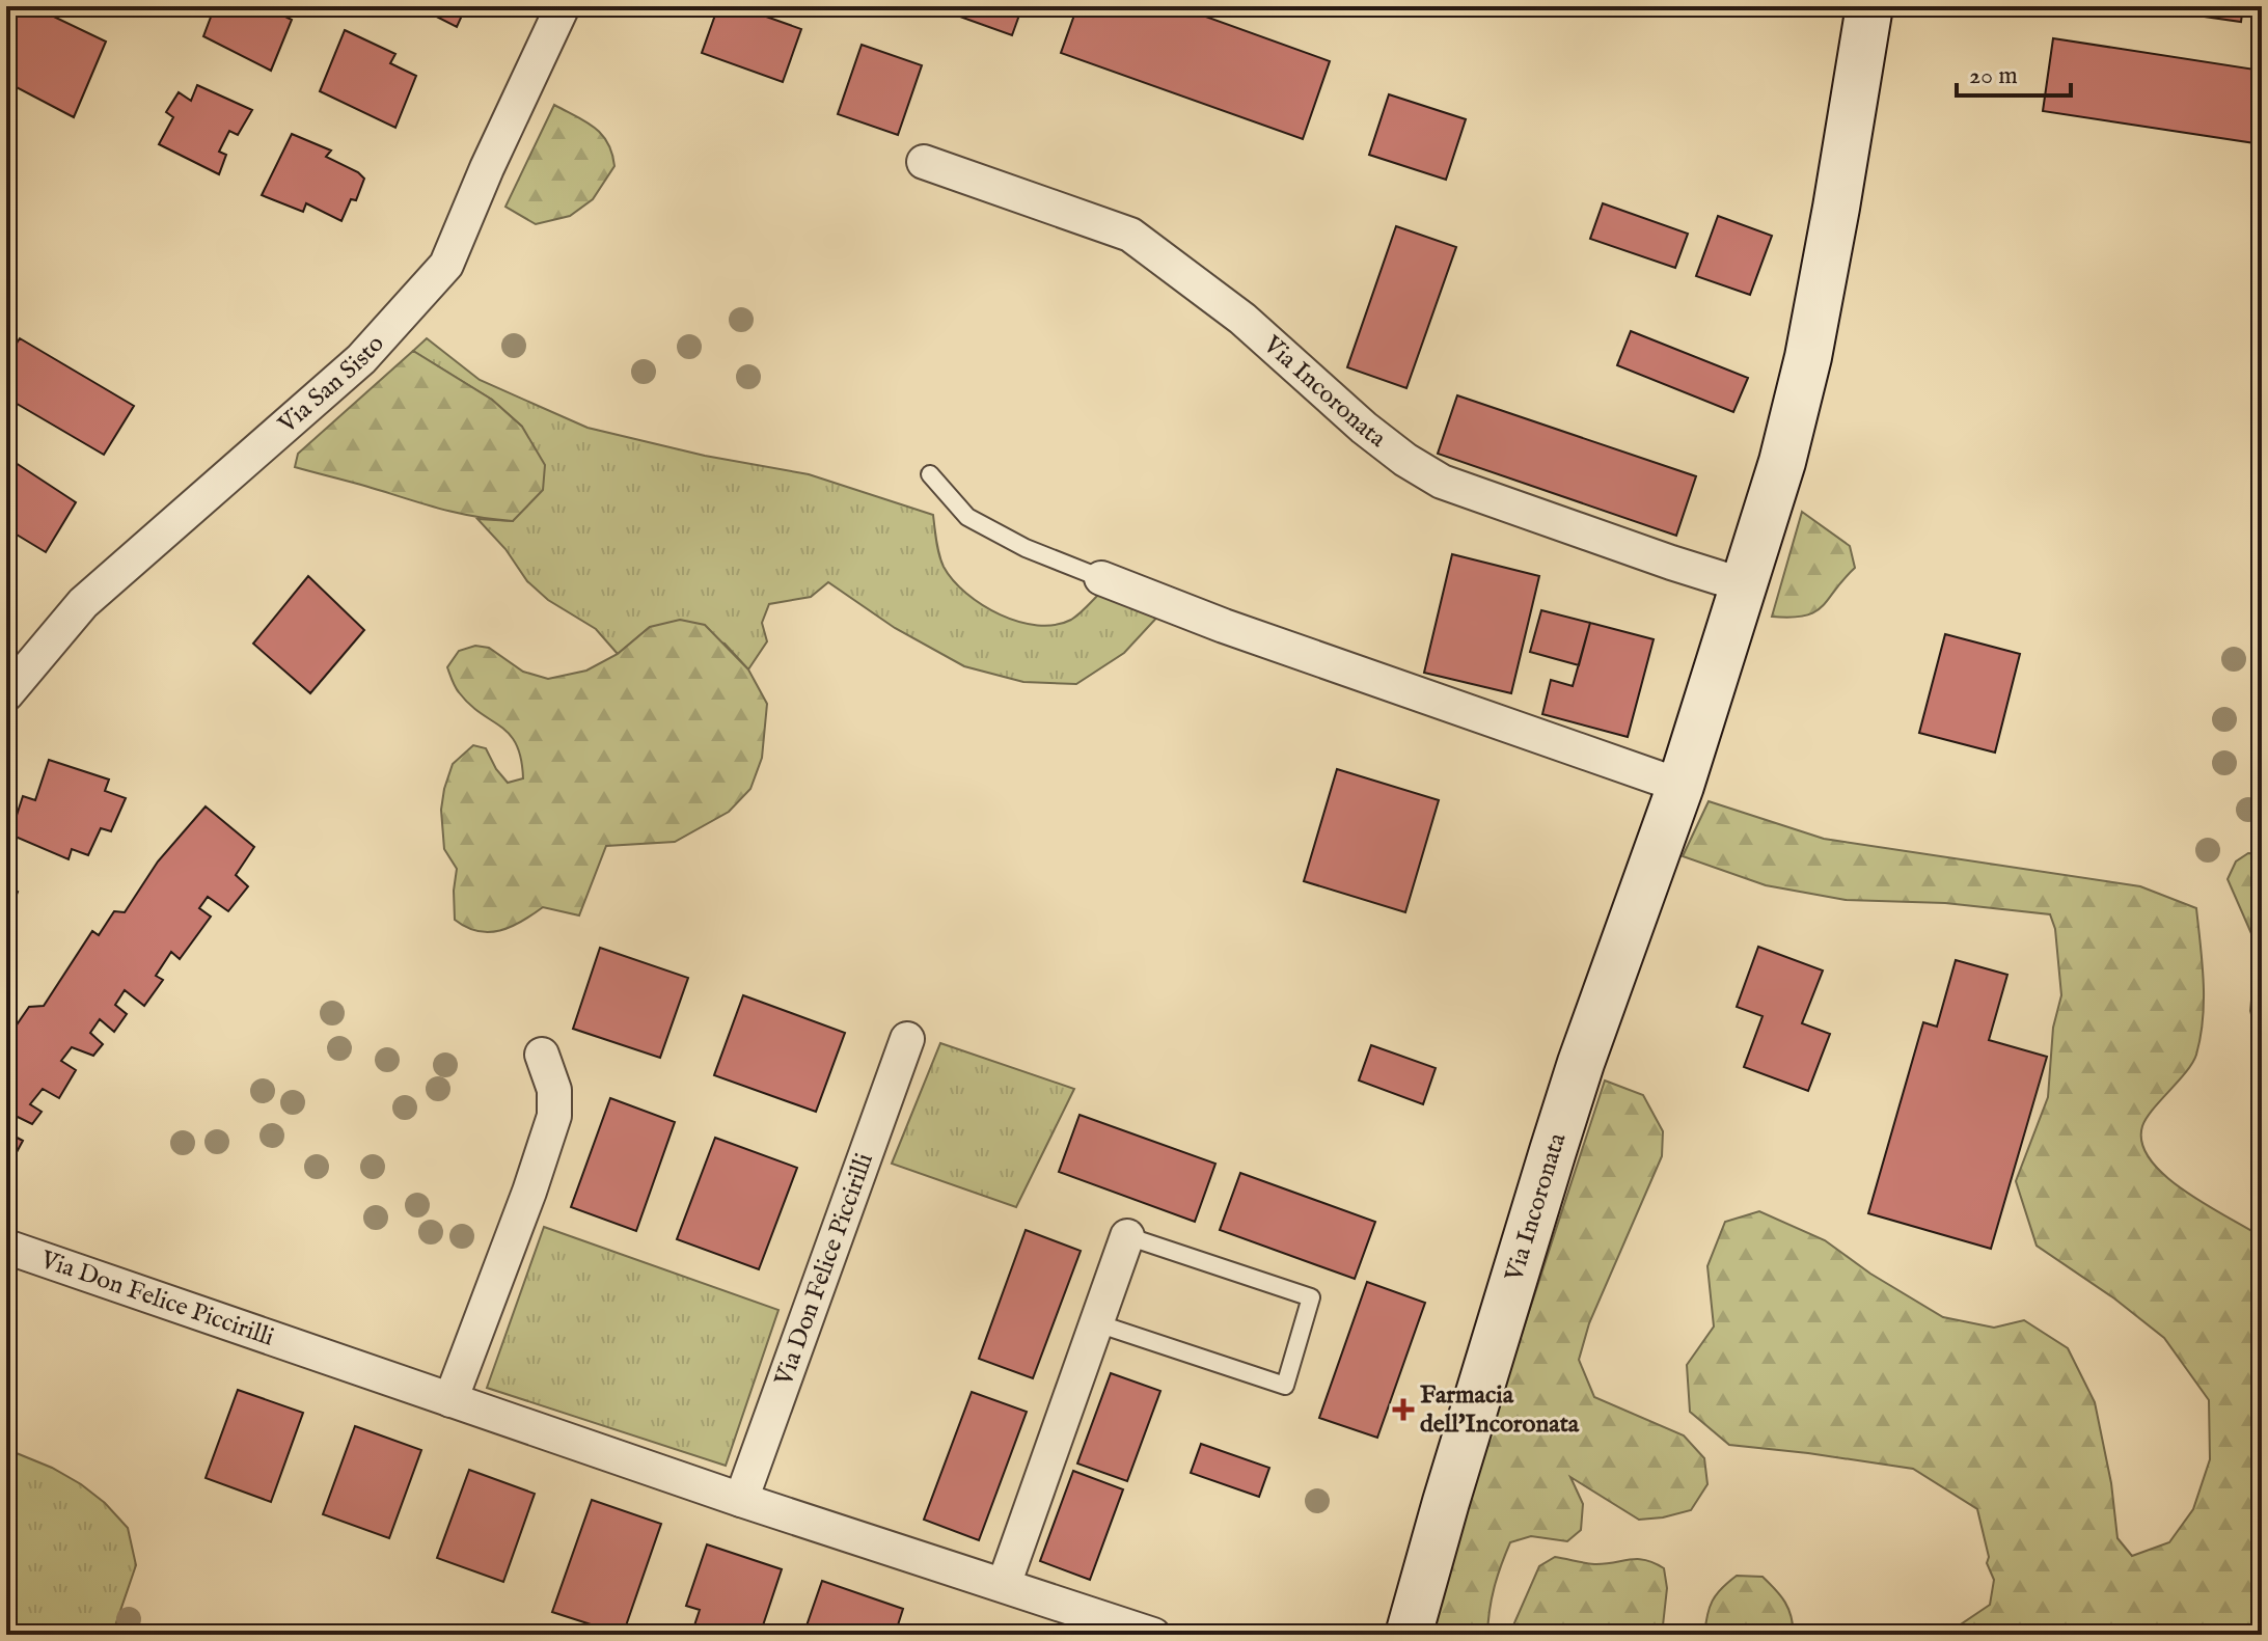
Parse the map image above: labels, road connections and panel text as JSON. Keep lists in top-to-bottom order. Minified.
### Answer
{"streets":{"main road":["Via Incoronata"],"street":["Via San Sisto","Via Don Felice Piccirilli"]},"places":{"health":["Farmacia dell'Incoronata"]},"scale_bar":"20 m"}
